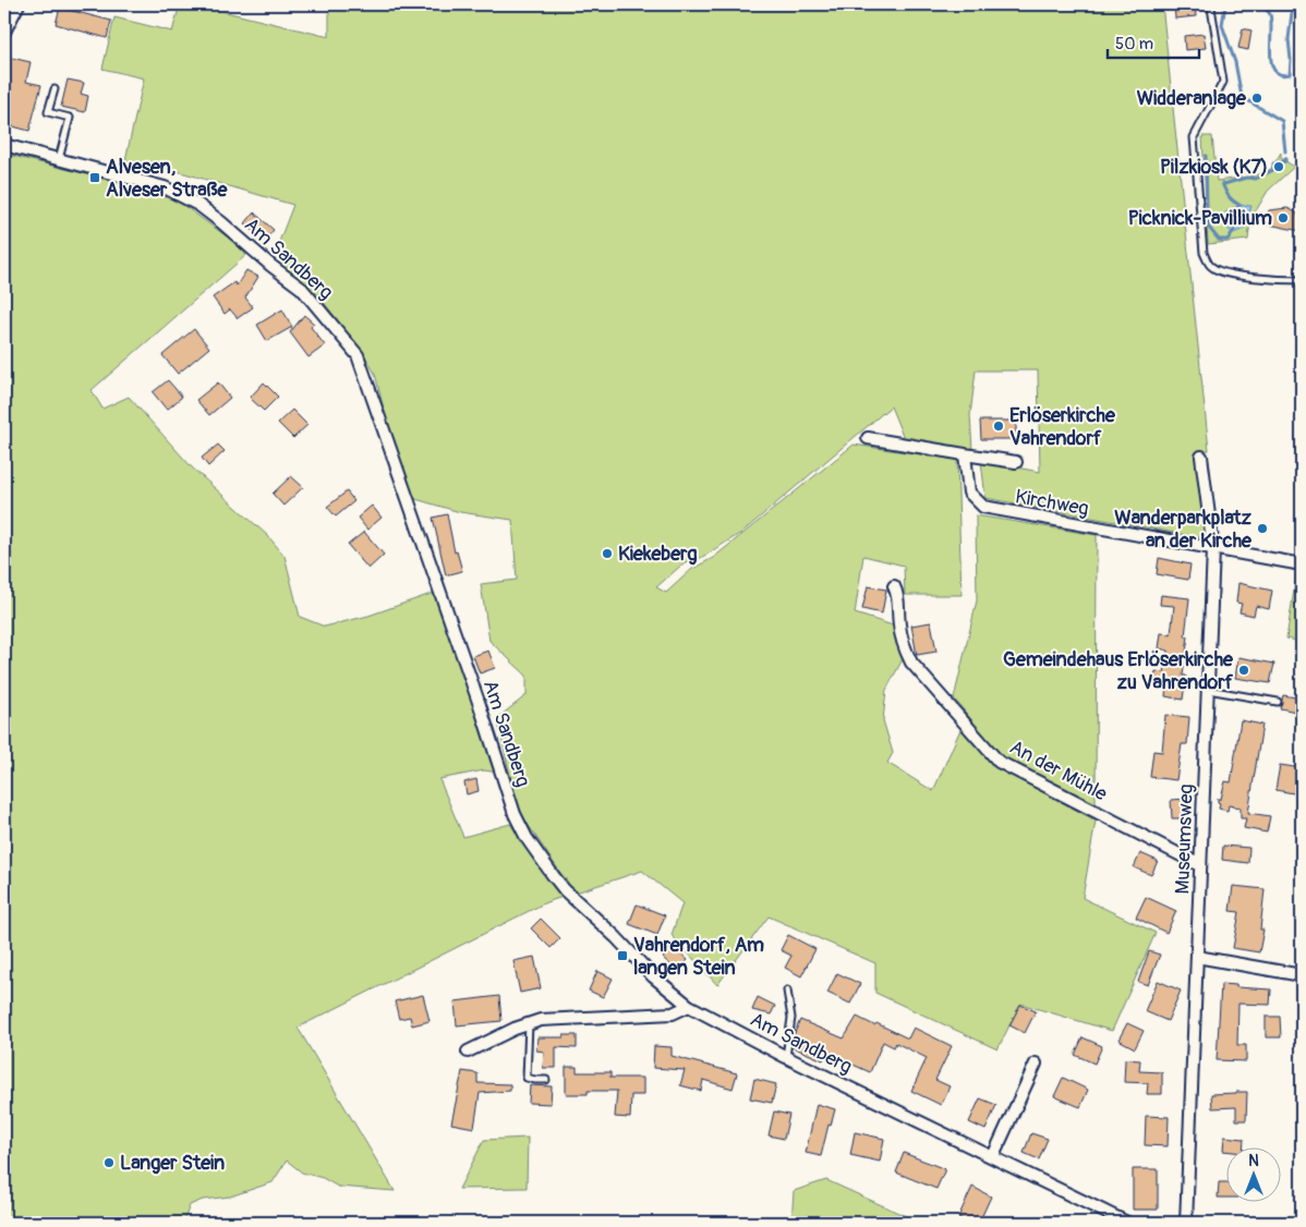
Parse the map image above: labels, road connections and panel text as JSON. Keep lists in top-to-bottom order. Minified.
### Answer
{"streets":{"street":["Am Sandberg","Kirchweg","An der Mühle","Museumsweg"]},"crossings":[["Kirchweg","Museumsweg"],["An der Mühle","Museumsweg"]],"places":{"other":["Widderanlage","Pilzkiosk (K7)","Picknick-Pavillium","Erlöserkirche Vahrendorf","Wanderparkplatz an der Kirche","Kiekeberg","Gemeindehaus Erlöserkirche zu Vahrendorf","Langer Stein"],"transit":["Alvesen, Alveser Straße","Vahrendorf, Am langen Stein"]},"scale_bar":"50 m","north":"top"}
